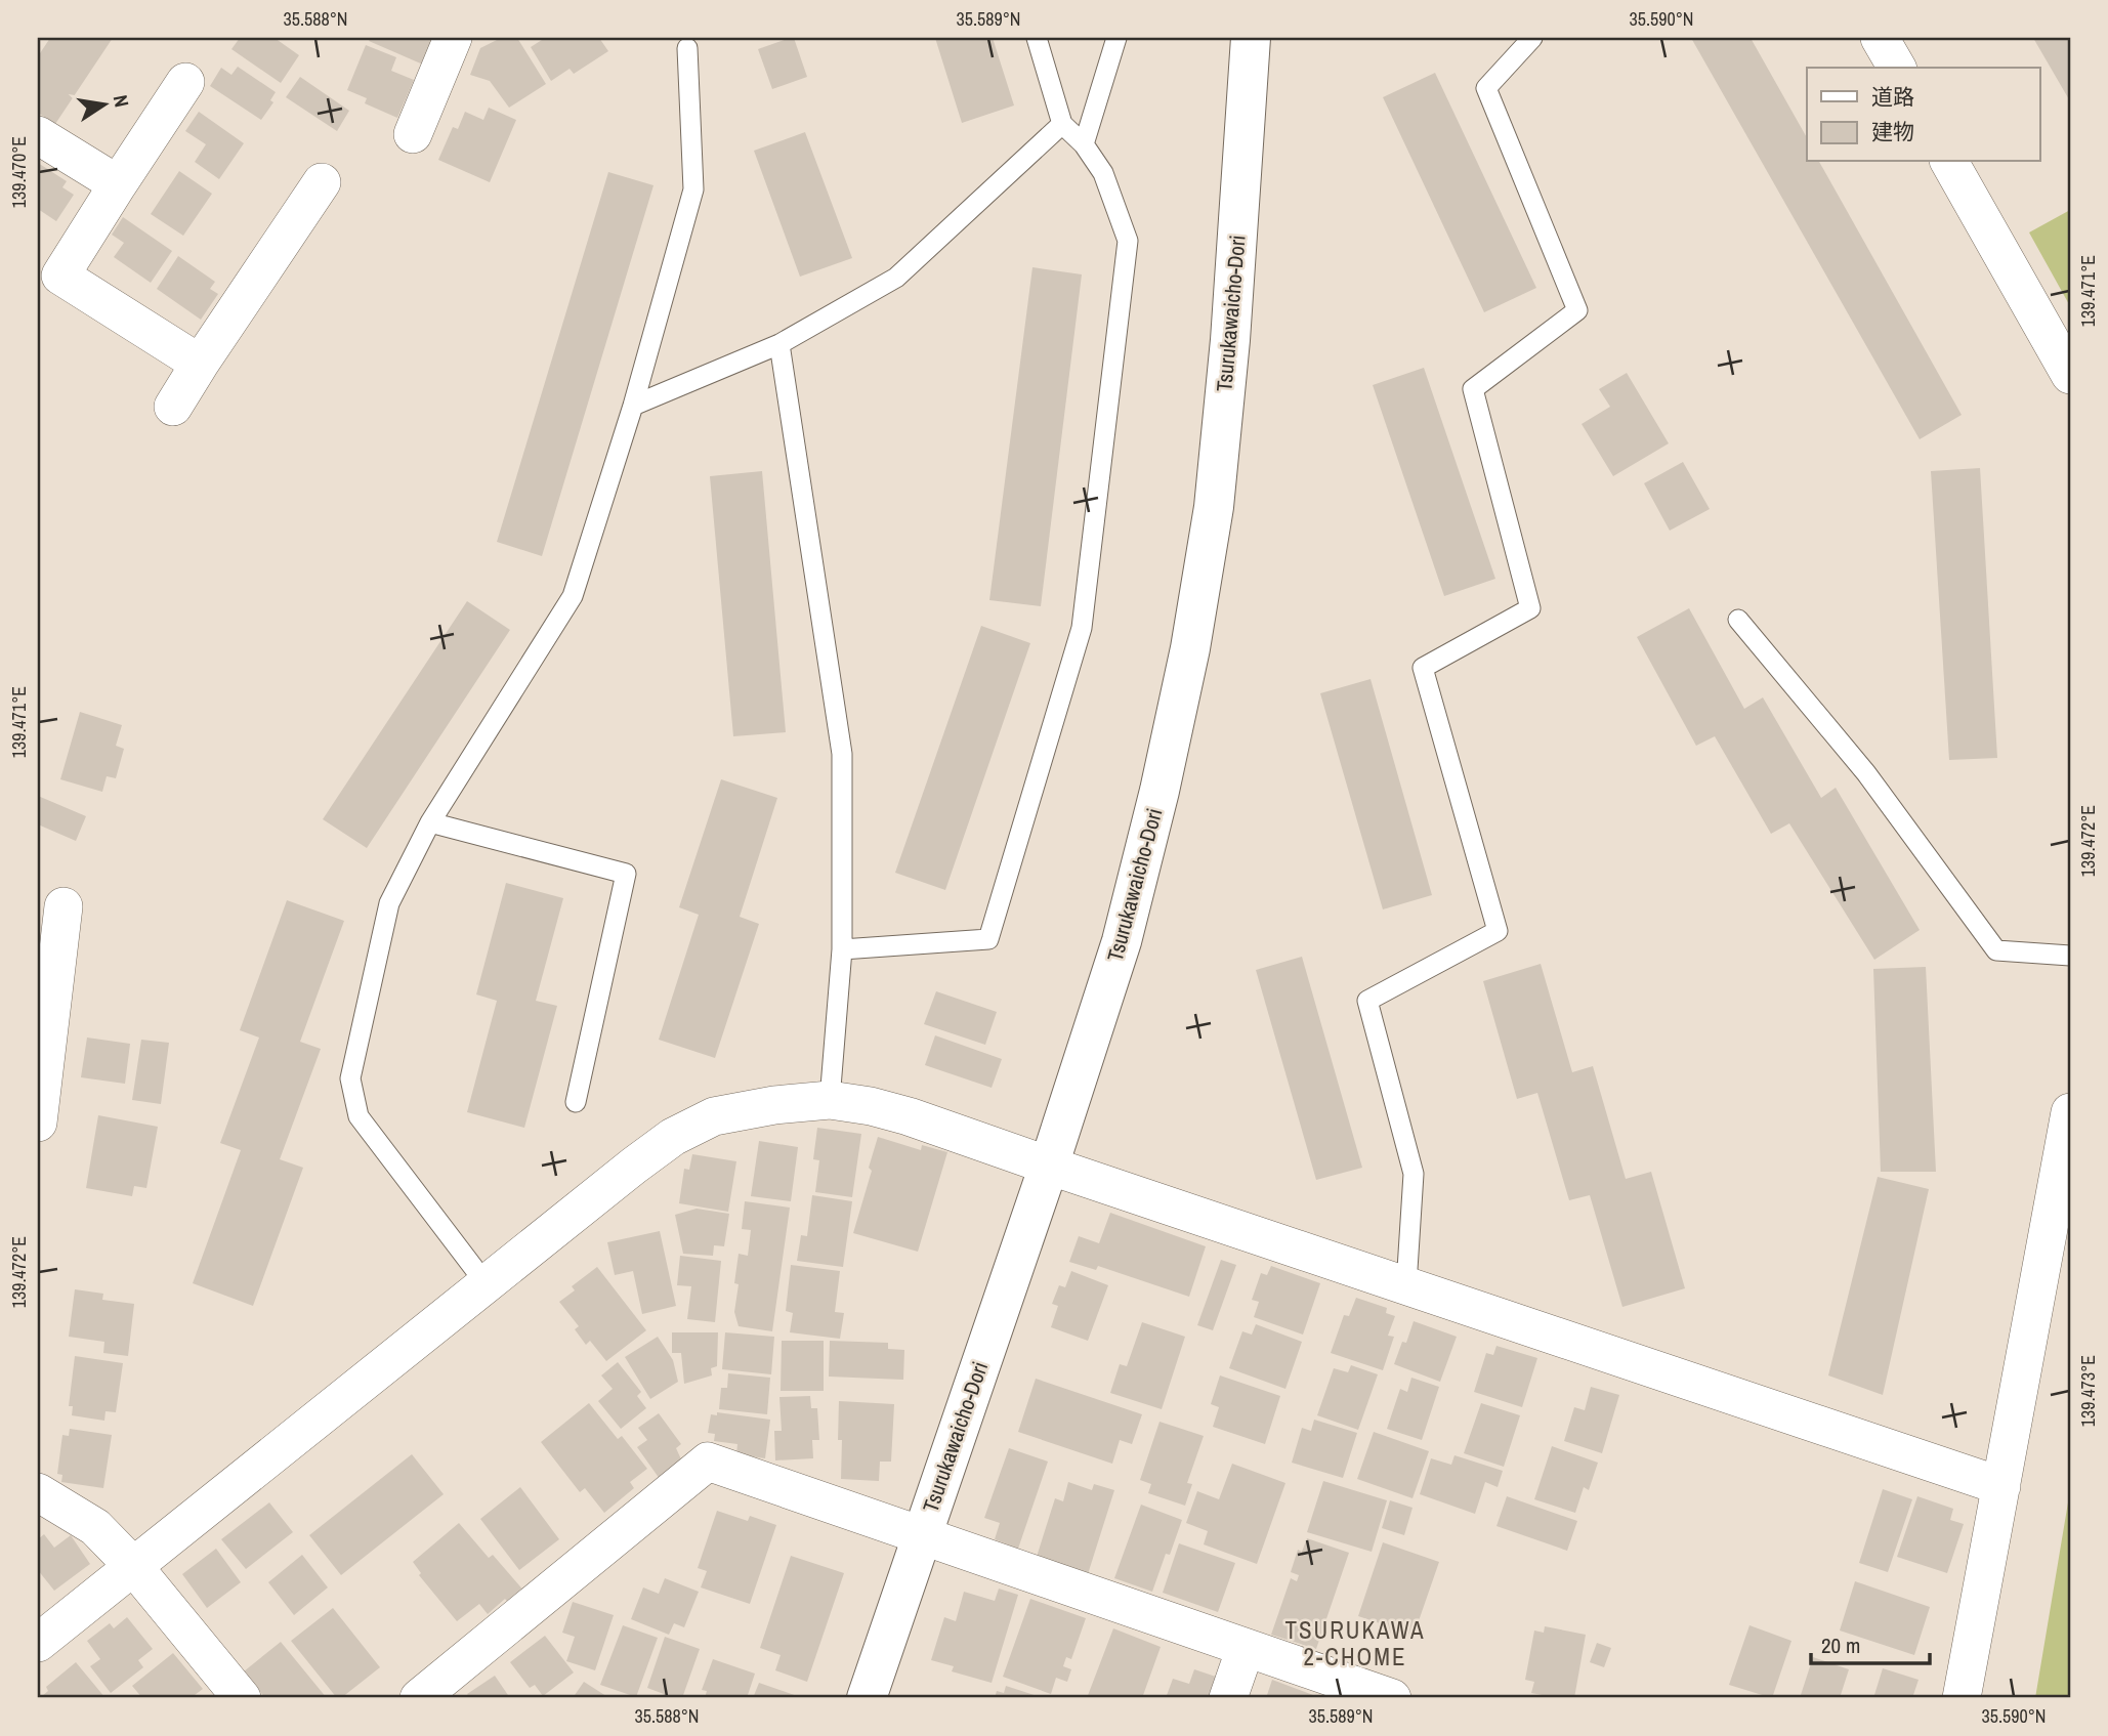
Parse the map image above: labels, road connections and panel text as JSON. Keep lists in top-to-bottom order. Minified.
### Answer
{"streets":{"street":["Tsurukawaicho-Dori"]},"districts":["TSURUKAWA 2-CHOME"],"legend":["道路","建物"],"scale_bar":"20 m","north":"right","coordinates":["35.588°N","35.589°N","35.590°N","139.470°E","139.471°E","139.472°E","139.473°E"]}
